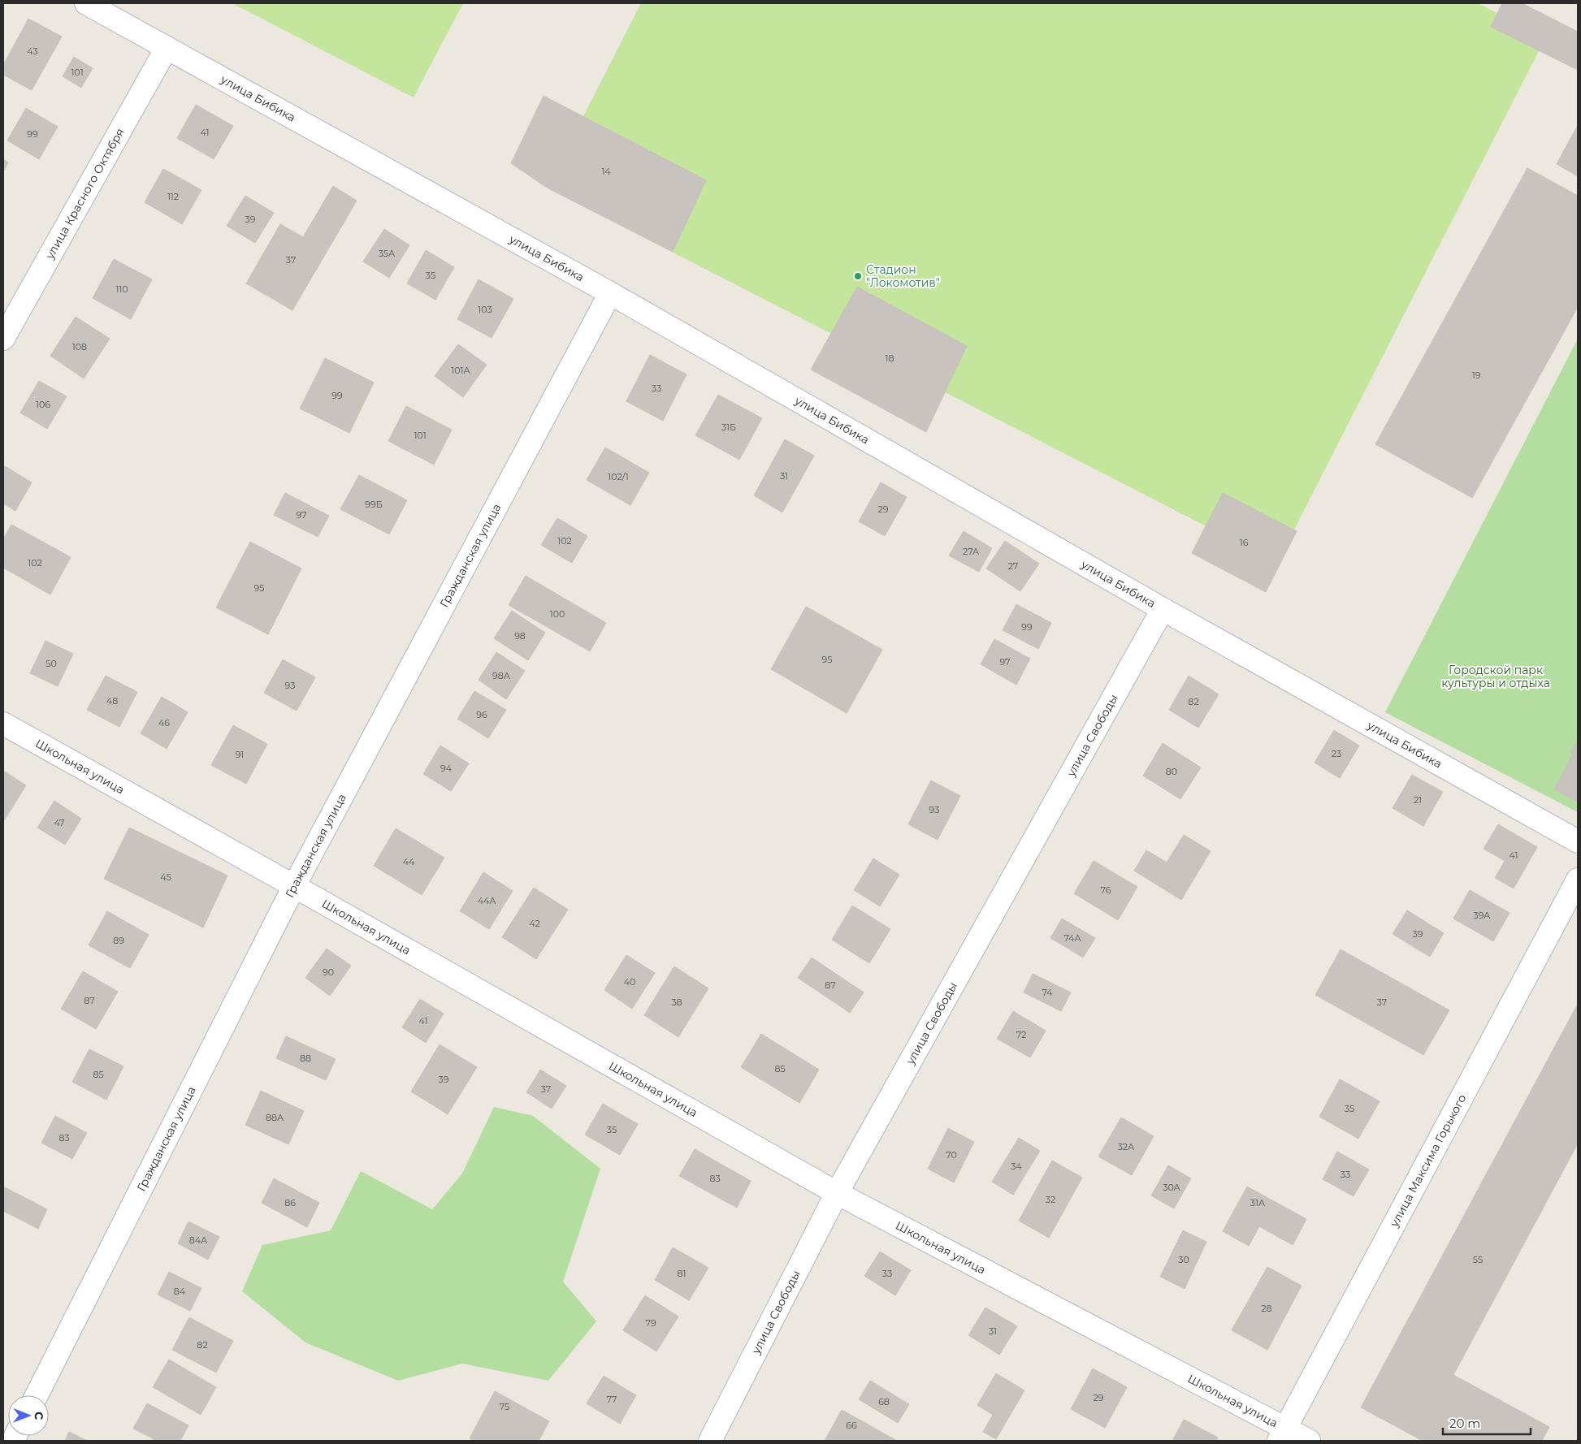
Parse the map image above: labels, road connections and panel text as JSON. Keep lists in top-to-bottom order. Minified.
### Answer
{"streets":{"street":["улица Бибика","улица Красного Октября","Гражданская улица","улица Свободы","Школьная улица","улица Максима Горького"]},"crossings":[["улица Бибика","улица Красного Октября"],["улица Бибика","Гражданская улица"],["улица Бибика","улица Свободы"],["Гражданская улица","Школьная улица"],["улица Свободы","Школьная улица"],["Школьная улица","улица Максима Горького"]],"parks":["Городской парк культуры и отдыха"],"places":["Стадион \"Локомотив\""],"house_numbers":["43","101","41","99","14","112","39","35А","37","35","110","103","108","18","101А","19","33","99","106","31Б","101","31","102/1","99Б","29","97","102","16","27А","102","27","95","100","99","98","95","97","50","98А","93","48","82","96","46","23","91","94","80","21","93","47","41","44","45","76","44А","39А","42","39","74А","89","90","40","87","74","87","38","37","41","72","88","85","85","39","37","35","88А","35","83","32А","70","34","33","83","30А","32","86","31А","84А","30","55","81","33","84","28","79","31","82","29","77","68","75","66"],"scale_bar":"20 m","north":"right"}
